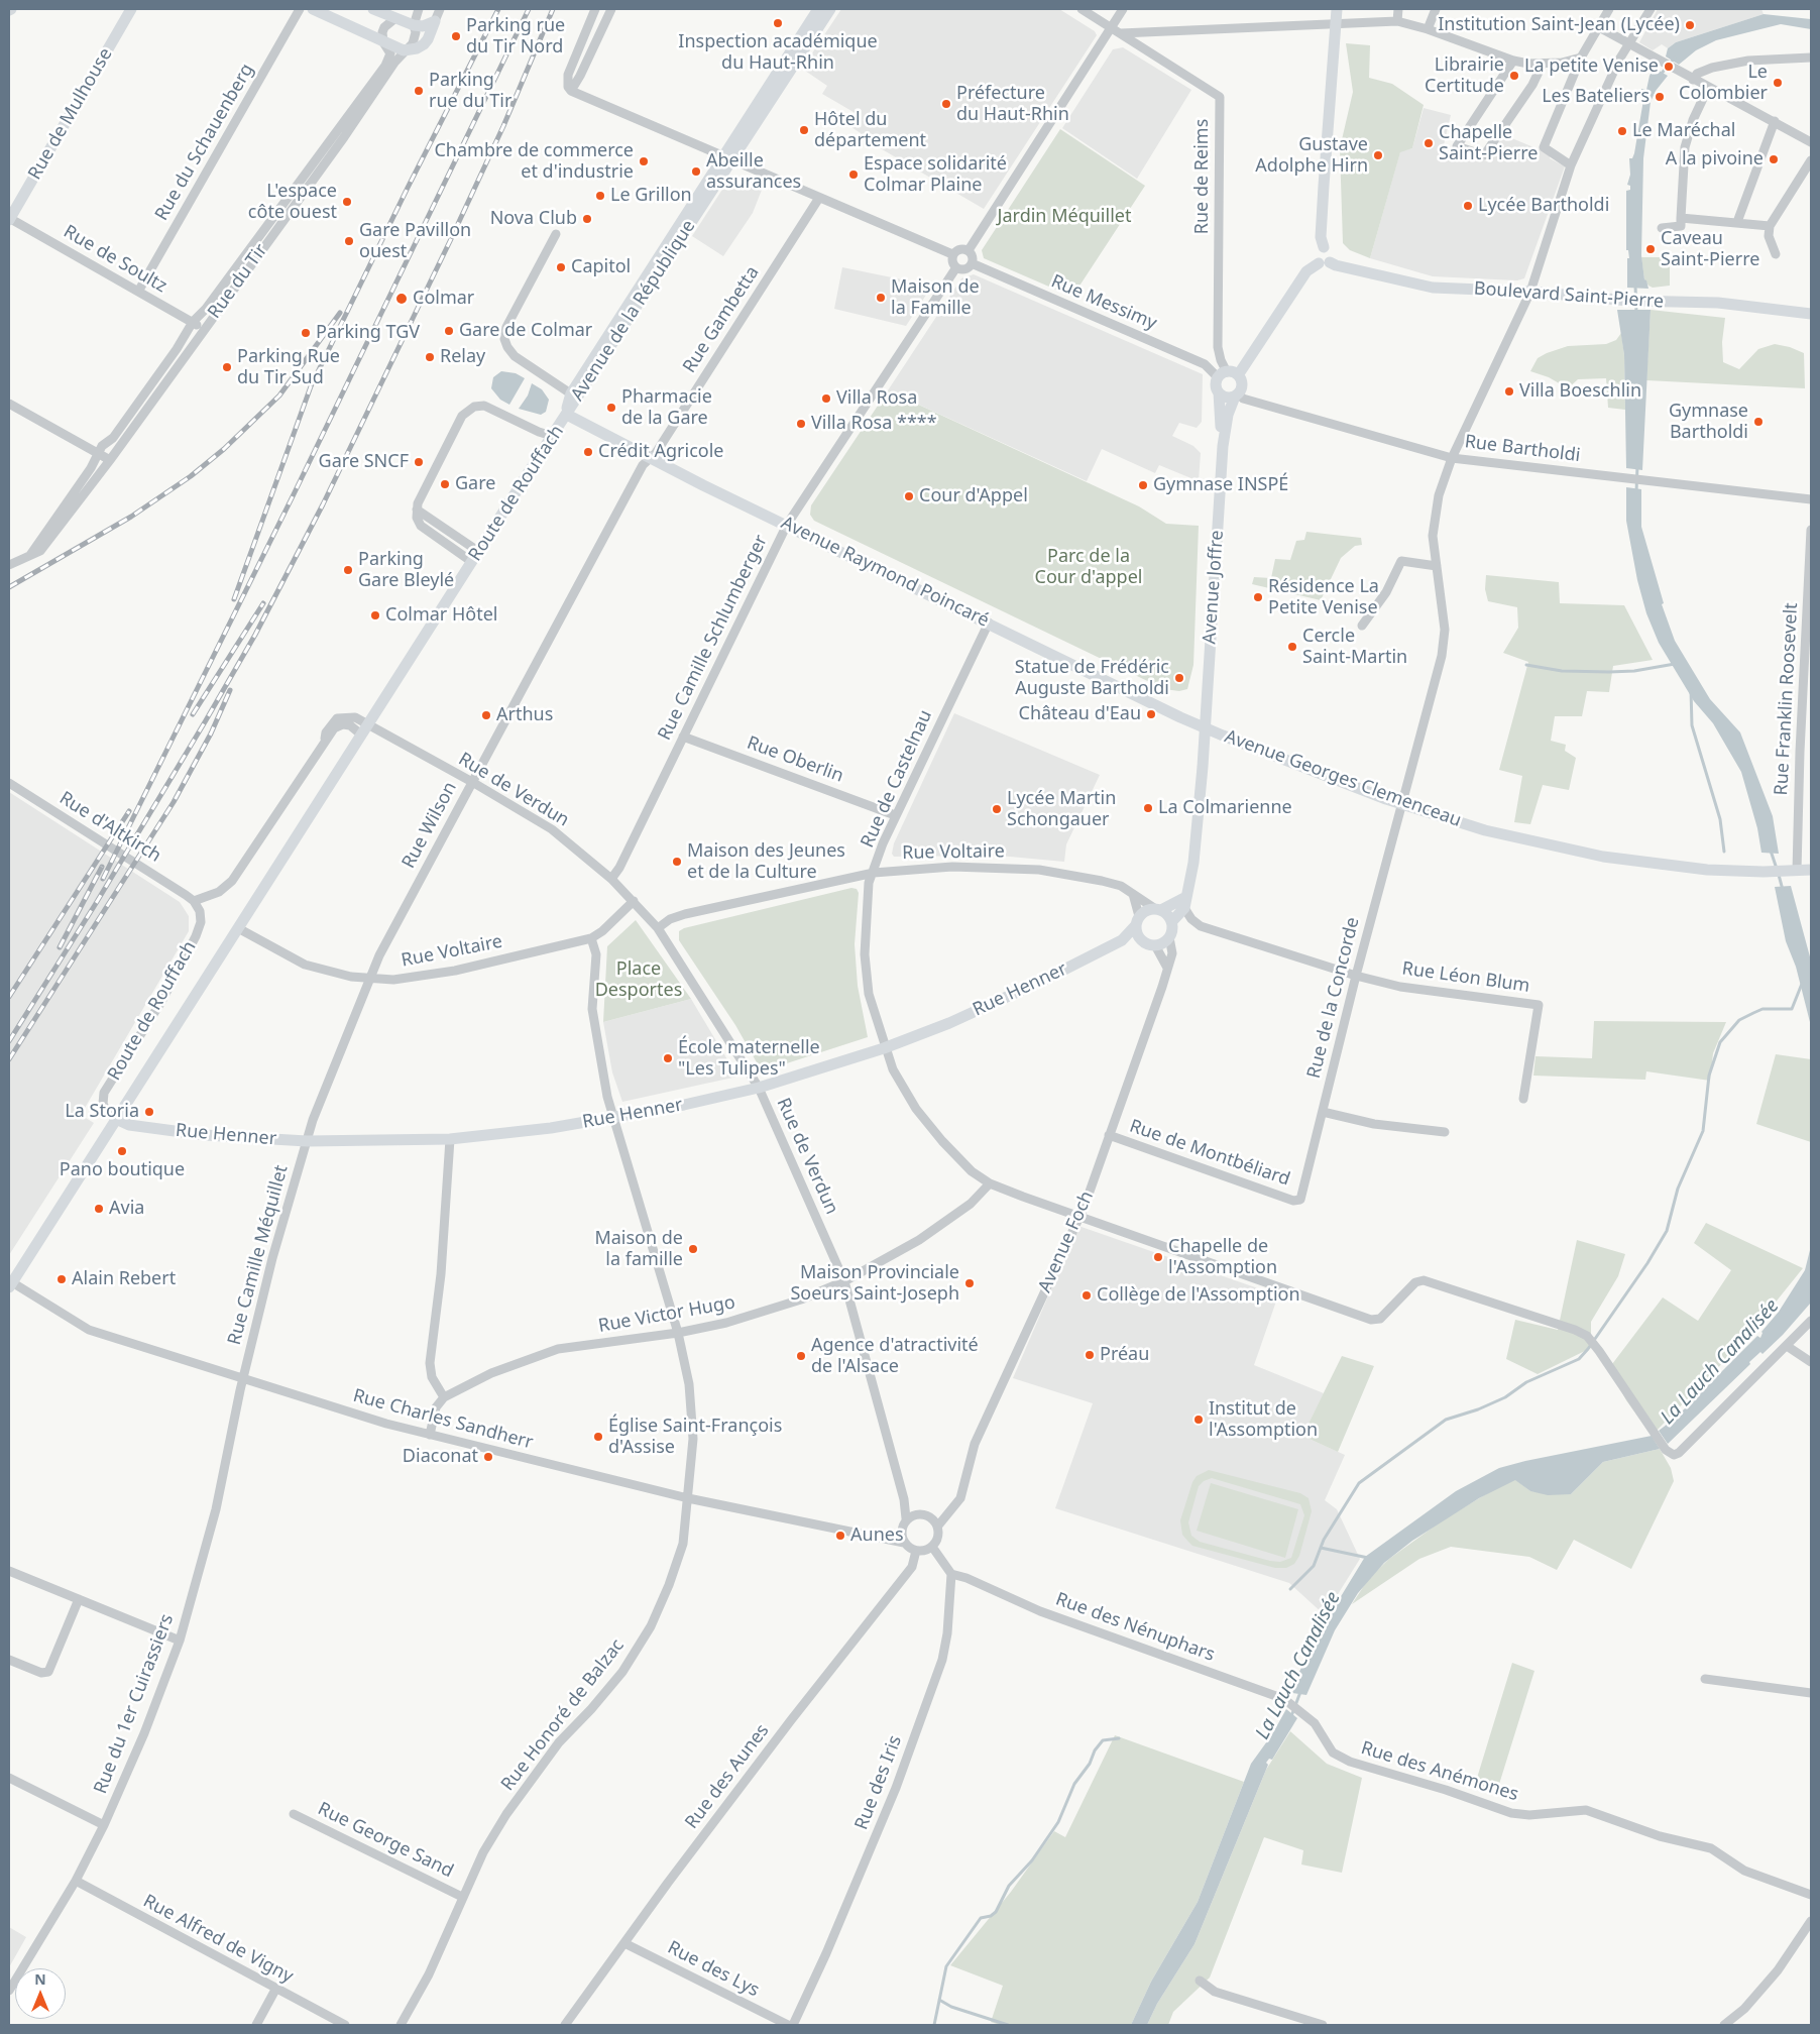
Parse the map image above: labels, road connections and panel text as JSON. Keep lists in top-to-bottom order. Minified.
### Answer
{"streets":{"street":["Rue de Mulhouse","Rue du Schauenberg","Rue de Reims","Rue de Soultz","Rue du Tir","Boulevard Saint-Pierre","Rue Messimy","Avenue de la République","Rue Gambetta","Rue Bartholdi","Route de Rouffach","Avenue Raymond Poincaré","Avenue Joffre","Rue Camille Schlumberger","Rue Franklin Roosevelt","Rue Oberlin","Rue de Castelnau","Avenue Georges Clemenceau","Rue de Verdun","Rue Wilson","Rue d'Altkirch","Rue Voltaire","Rue Léon Blum","Rue Henner","Rue de la Concorde","Rue de Montbéliard","Avenue Foch","Rue Camille Méquillet","Rue Victor Hugo","Rue Charles Sandherr","Rue des Nénuphars","Rue du 1er Cuirassiers","Rue Honoré de Balzac","Rue des Anémones","Rue des Aunes","Rue des Iris","Rue George Sand","Rue Alfred de Vigny","Rue des Lys"]},"crossings":[["Rue de Mulhouse","Rue de Soultz"],["Rue du Schauenberg","Rue de Soultz"],["Rue de Reims","Rue Messimy"],["Rue de Reims","Rue Bartholdi"],["Rue de Reims","Avenue Joffre"],["Rue de Soultz","Rue du Tir"],["Boulevard Saint-Pierre","Rue de la Concorde"],["Rue Messimy","Rue Bartholdi"],["Rue Messimy","Avenue Joffre"],["Rue Messimy","Rue Camille Schlumberger"],["Avenue de la République","Route de Rouffach"],["Avenue de la République","Avenue Raymond Poincaré"],["Rue Gambetta","Avenue Raymond Poincaré"],["Rue Gambetta","Rue Wilson"],["Rue Bartholdi","Avenue Joffre"],["Rue Bartholdi","Rue de la Concorde"],["Route de Rouffach","Avenue Raymond Poincaré"],["Route de Rouffach","Rue de Verdun"],["Route de Rouffach","Rue d'Altkirch"],["Route de Rouffach","Rue Voltaire"],["Route de Rouffach","Rue Henner"],["Route de Rouffach","Rue Charles Sandherr"],["Avenue Raymond Poincaré","Avenue Joffre"],["Avenue Raymond Poincaré","Rue Camille Schlumberger"],["Avenue Raymond Poincaré","Rue de Castelnau"],["Avenue Raymond Poincaré","Avenue Georges Clemenceau"],["Avenue Raymond Poincaré","Rue Wilson"],["Avenue Joffre","Avenue Georges Clemenceau"],["Rue Camille Schlumberger","Rue Oberlin"],["Rue Camille Schlumberger","Rue de Verdun"],["Rue Franklin Roosevelt","Avenue Georges Clemenceau"],["Rue Oberlin","Rue de Castelnau"],["Rue de Castelnau","Rue Voltaire"],["Rue de Castelnau","Rue Henner"],["Rue de Castelnau","Avenue Foch"],["Rue de Castelnau","Rue Victor Hugo"],["Avenue Georges Clemenceau","Rue de la Concorde"],["Rue de Verdun","Rue Wilson"],["Rue de Verdun","Rue Voltaire"],["Rue de Verdun","Rue Henner"],["Rue de Verdun","Avenue Foch"],["Rue de Verdun","Rue Victor Hugo"],["Rue de Verdun","Rue Charles Sandherr"],["Rue de Verdun","Rue des Aunes"],["Rue Wilson","Rue Voltaire"],["Rue Wilson","Rue Henner"],["Rue Wilson","Rue Camille Méquillet"],["Rue Voltaire","Rue Henner"],["Rue Voltaire","Avenue Foch"],["Rue Léon Blum","Rue de la Concorde"],["Rue Henner","Avenue Foch"],["Rue Henner","Rue Camille Méquillet"],["Rue Henner","Rue Honoré de Balzac"],["Rue de la Concorde","Rue de Montbéliard"],["Rue de Montbéliard","Avenue Foch"],["Avenue Foch","Rue Charles Sandherr"],["Avenue Foch","Rue des Aunes"],["Rue Camille Méquillet","Rue Charles Sandherr"],["Rue Camille Méquillet","Rue du 1er Cuirassiers"],["Rue Victor Hugo","Rue Honoré de Balzac"],["Rue Charles Sandherr","Rue du 1er Cuirassiers"],["Rue Charles Sandherr","Rue Honoré de Balzac"],["Rue Charles Sandherr","Rue des Aunes"],["Rue des Nénuphars","Rue des Anémones"],["Rue des Nénuphars","Rue des Iris"],["Rue du 1er Cuirassiers","Rue Alfred de Vigny"],["Rue Honoré de Balzac","Rue George Sand"],["Rue des Aunes","Rue des Lys"]],"water":["La Lauch Canalisée"],"parks":["Jardin Méquillet","Parc de la Cour d'appel","Place Desportes"],"places":["Inspection académique du Haut-Rhin","Institution Saint-Jean (Lycée)","Parking rue du Tir Nord","La petite Venise","Librairie Certitude","Le Colombier","Parking rue du Tir","Les Bateliers","Préfecture du Haut-Rhin","Hôtel du département","Le Maréchal","Chapelle Saint-Pierre","Gustave Adolphe Hirn","A la pivoine","Chambre de commerce et d'industrie","Abeille assurances","Espace solidarité Colmar Plaine","Le Grillon","L'espace côte ouest","Lycée Bartholdi","Nova Club","Gare Pavillon ouest","Caveau Saint-Pierre","Capitol","Maison de la Famille","Colmar","Gare de Colmar","Parking TGV","Relay","Parking Rue du Tir Sud","Villa Boeschlin","Villa Rosa","Pharmacie de la Gare","Gymnase Bartholdi","Villa Rosa ****","Crédit Agricole","Gare SNCF","Gare","Gymnase INSPÉ","Cour d'Appel","Parking Gare Bleylé","Résidence La Petite Venise","Colmar Hôtel","Cercle Saint-Martin","Statue de Frédéric Auguste Bartholdi","Château d'Eau","Arthus","La Colmarienne","Lycée Martin Schongauer","Maison des Jeunes et de la Culture","École maternelle \"Les Tulipes\"","La Storia","Pano boutique","Avia","Maison de la famille","Chapelle de l'Assomption","Alain Rebert","Maison Provinciale Soeurs Saint-Joseph","Collège de l'Assomption","Préau","Agence d'atractivité de l'Alsace","Institut de l'Assomption","Église Saint-François d'Assise","Diaconat","Aunes"],"north":"top"}
